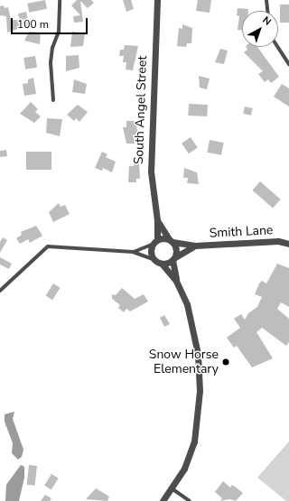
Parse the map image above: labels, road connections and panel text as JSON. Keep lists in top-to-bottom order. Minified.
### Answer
{"streets":{"street":["South Angel Street","Smith Lane"]},"crossings":[["South Angel Street","Smith Lane"]],"places":["Snow Horse Elementary"],"scale_bar":"100 m","north":"top right"}
